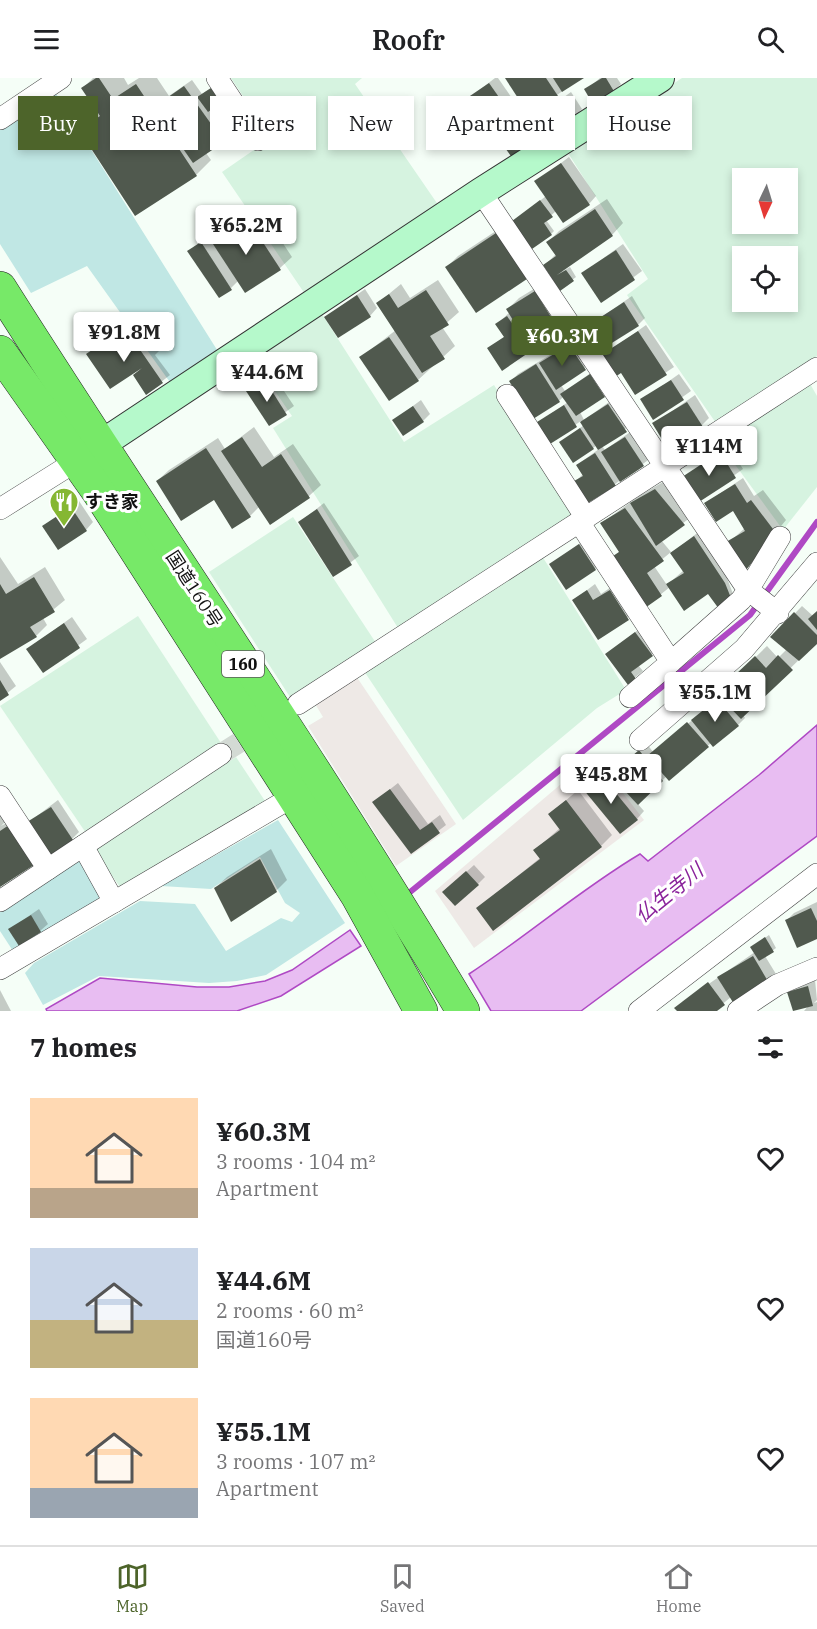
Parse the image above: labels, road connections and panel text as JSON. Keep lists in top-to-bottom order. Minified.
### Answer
{"streets":{"highway":["国道160号","160"]},"water":["仏生寺川"],"places":{"restaurant":["すき家"]},"north":"bottom","page":{"header":"Roofr","chip":["Buy","Rent","Filters","New","Apartment","House"],"price":["¥65.2M","¥91.8M","¥60.3M","¥44.6M","¥114M","¥55.1M","¥45.8M"],"heading":"7 homes","list":[{"name":"¥60.3M","note":"3 rooms · 104 m² · Apartment"},{"name":"¥44.6M","note":"2 rooms · 60 m² · 国道160号"},{"name":"¥55.1M","note":"3 rooms · 107 m² · Apartment"}],"tabs":["Map","Saved","Home"]}}
